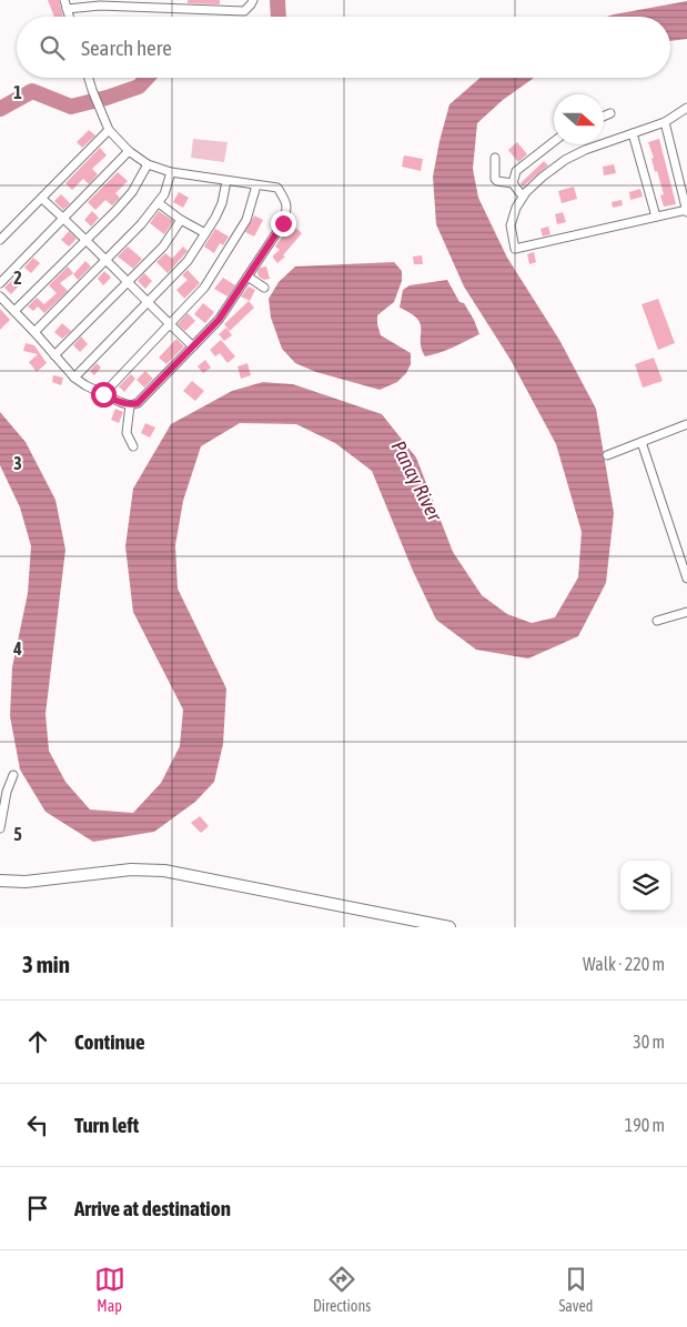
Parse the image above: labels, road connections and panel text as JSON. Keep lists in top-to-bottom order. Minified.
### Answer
{"water":["Panay River"],"north":"right","page":{"search":"Search here","heading":["3 min","Walk · 220 m"],"list":[["Continue","30 m"],["Turn left","190 m"],"Arrive at destination"],"nav":["Map","Directions","Saved"]},"grid":{"rows":["1","2","3","4","5"]}}
